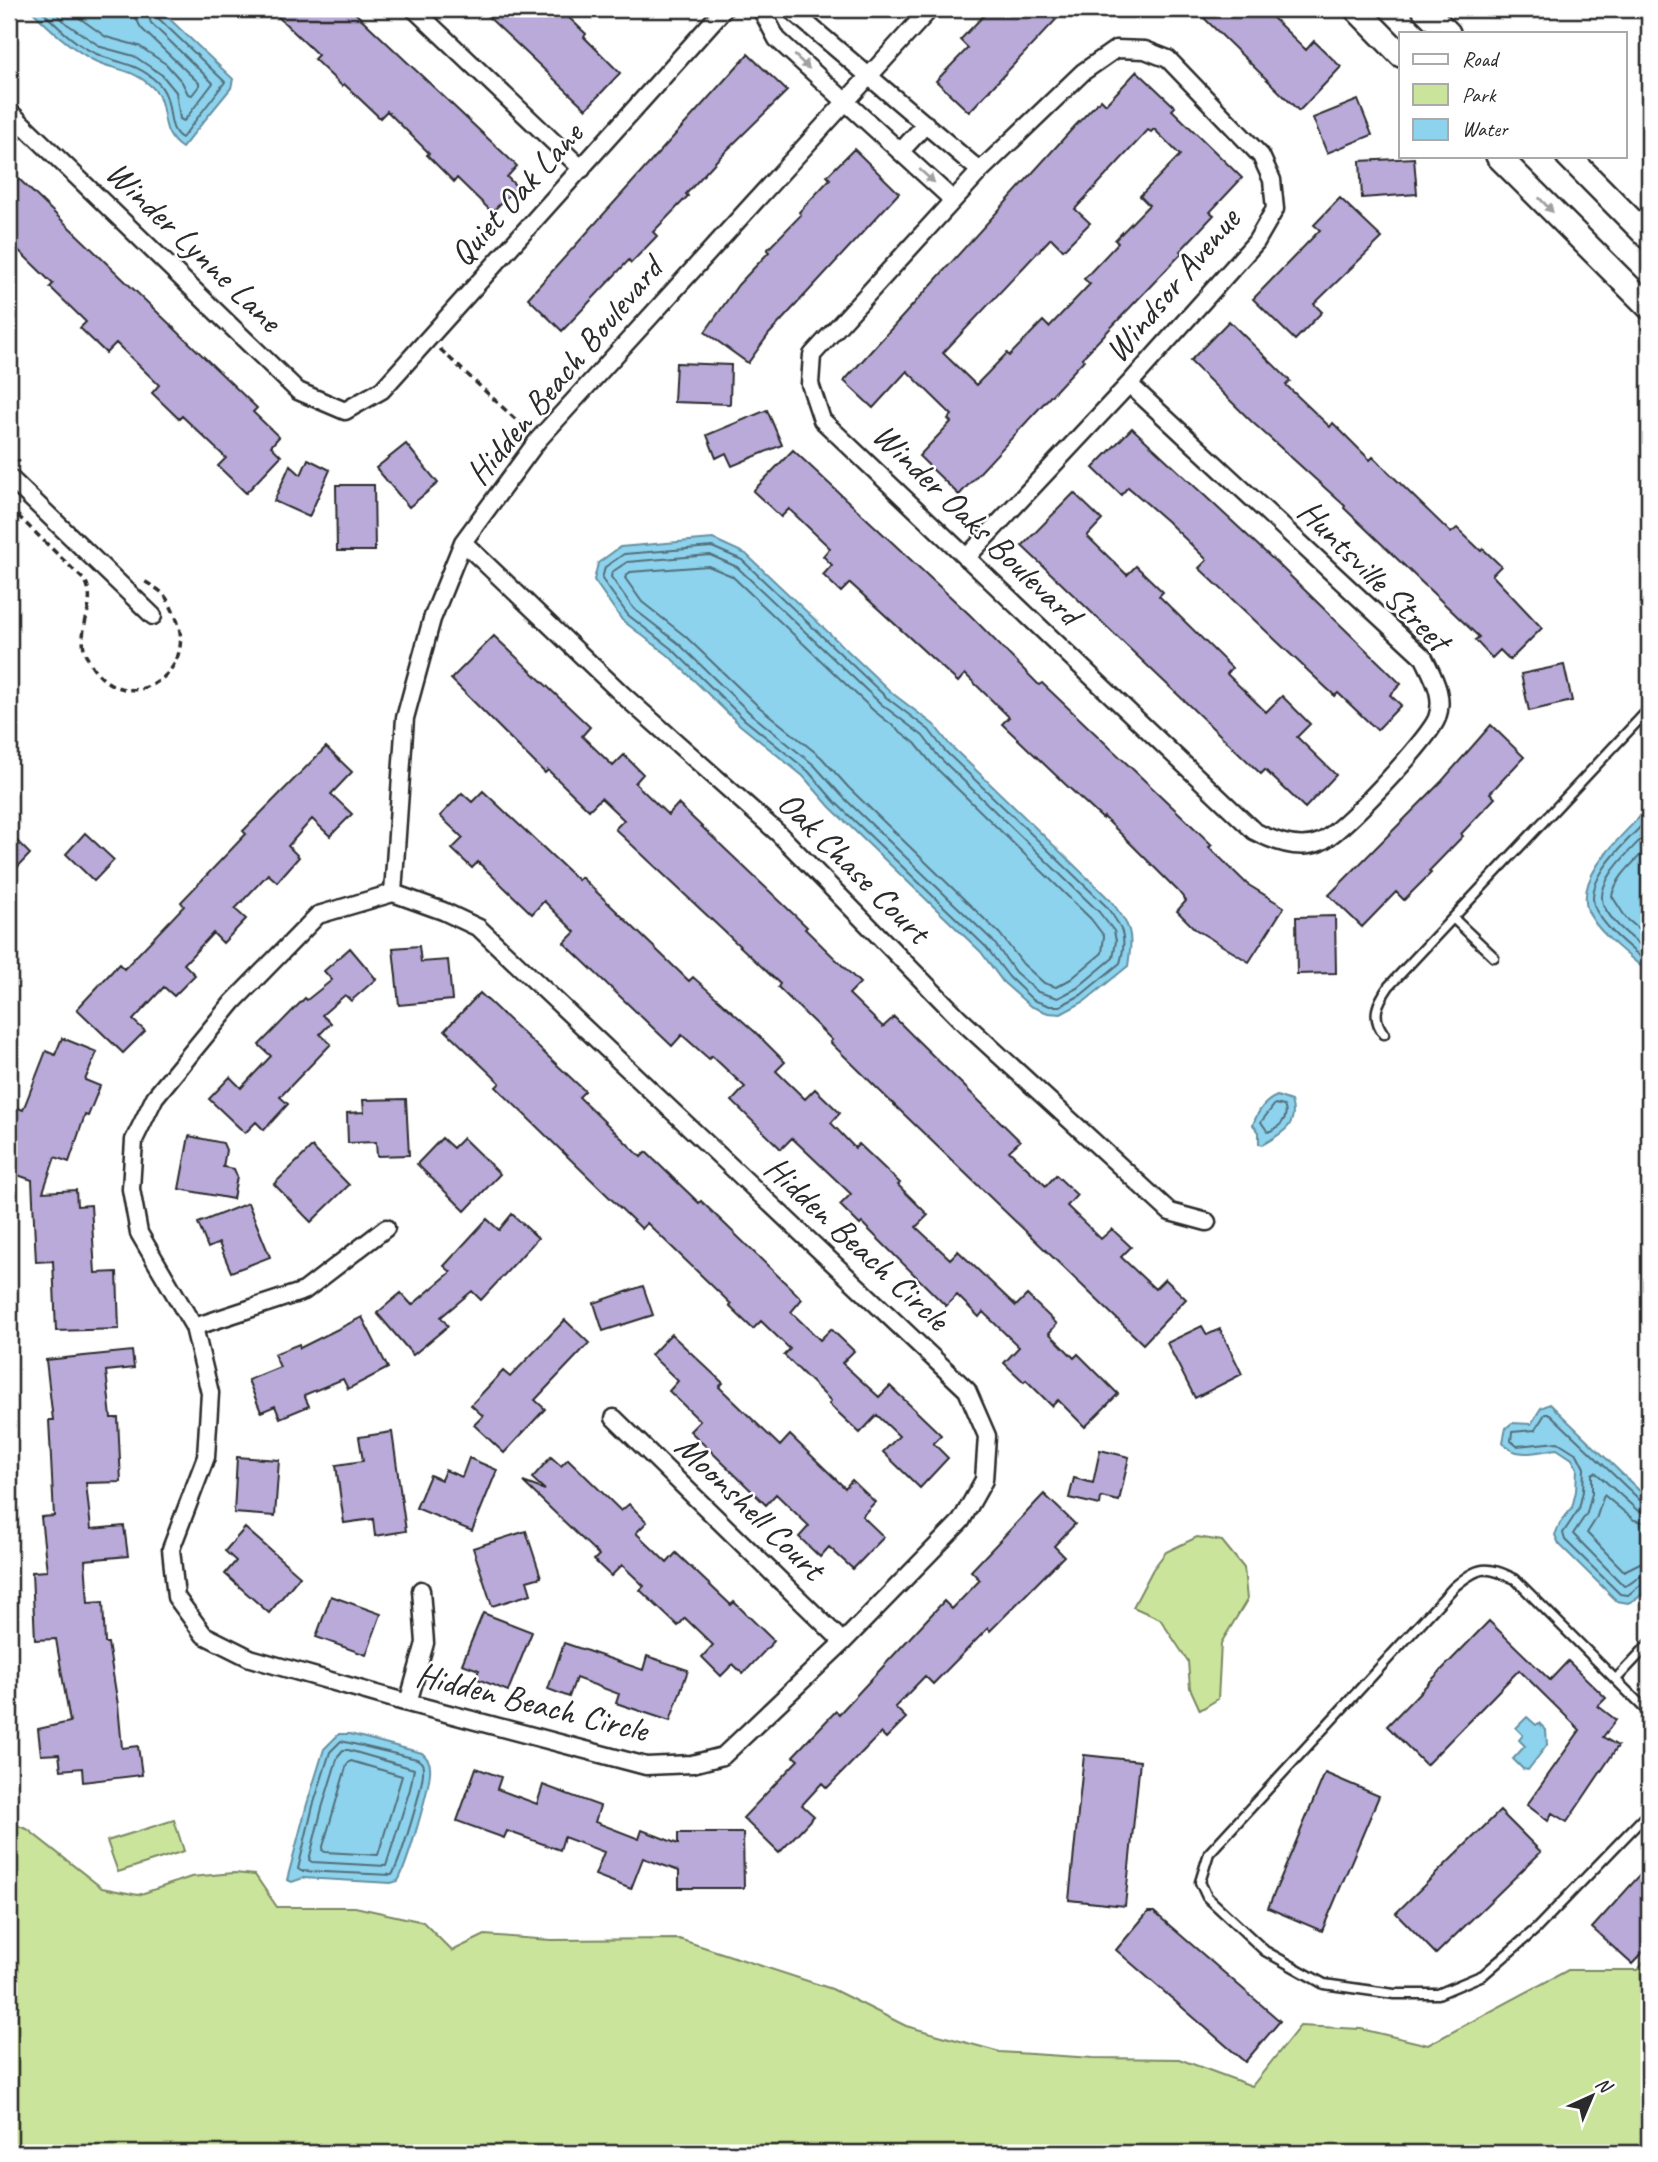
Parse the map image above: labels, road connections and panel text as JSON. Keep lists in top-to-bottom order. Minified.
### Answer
{"streets":{"street":["Quiet Oak Lane","Winder Lynne Lane","Windsor Avenue","Hidden Beach Boulevard","Winder Oaks Boulevard","Huntsville Street","Oak Chase Court","Hidden Beach Circle","Moonshell Court"]},"crossings":[["Quiet Oak Lane","Winder Lynne Lane"],["Windsor Avenue","Winder Oaks Boulevard"],["Windsor Avenue","Huntsville Street"],["Hidden Beach Boulevard","Oak Chase Court"],["Hidden Beach Boulevard","Hidden Beach Circle"],["Winder Oaks Boulevard","Huntsville Street"],["Hidden Beach Circle","Moonshell Court"]],"legend":["Road","Park","Water"],"north":"top right"}
